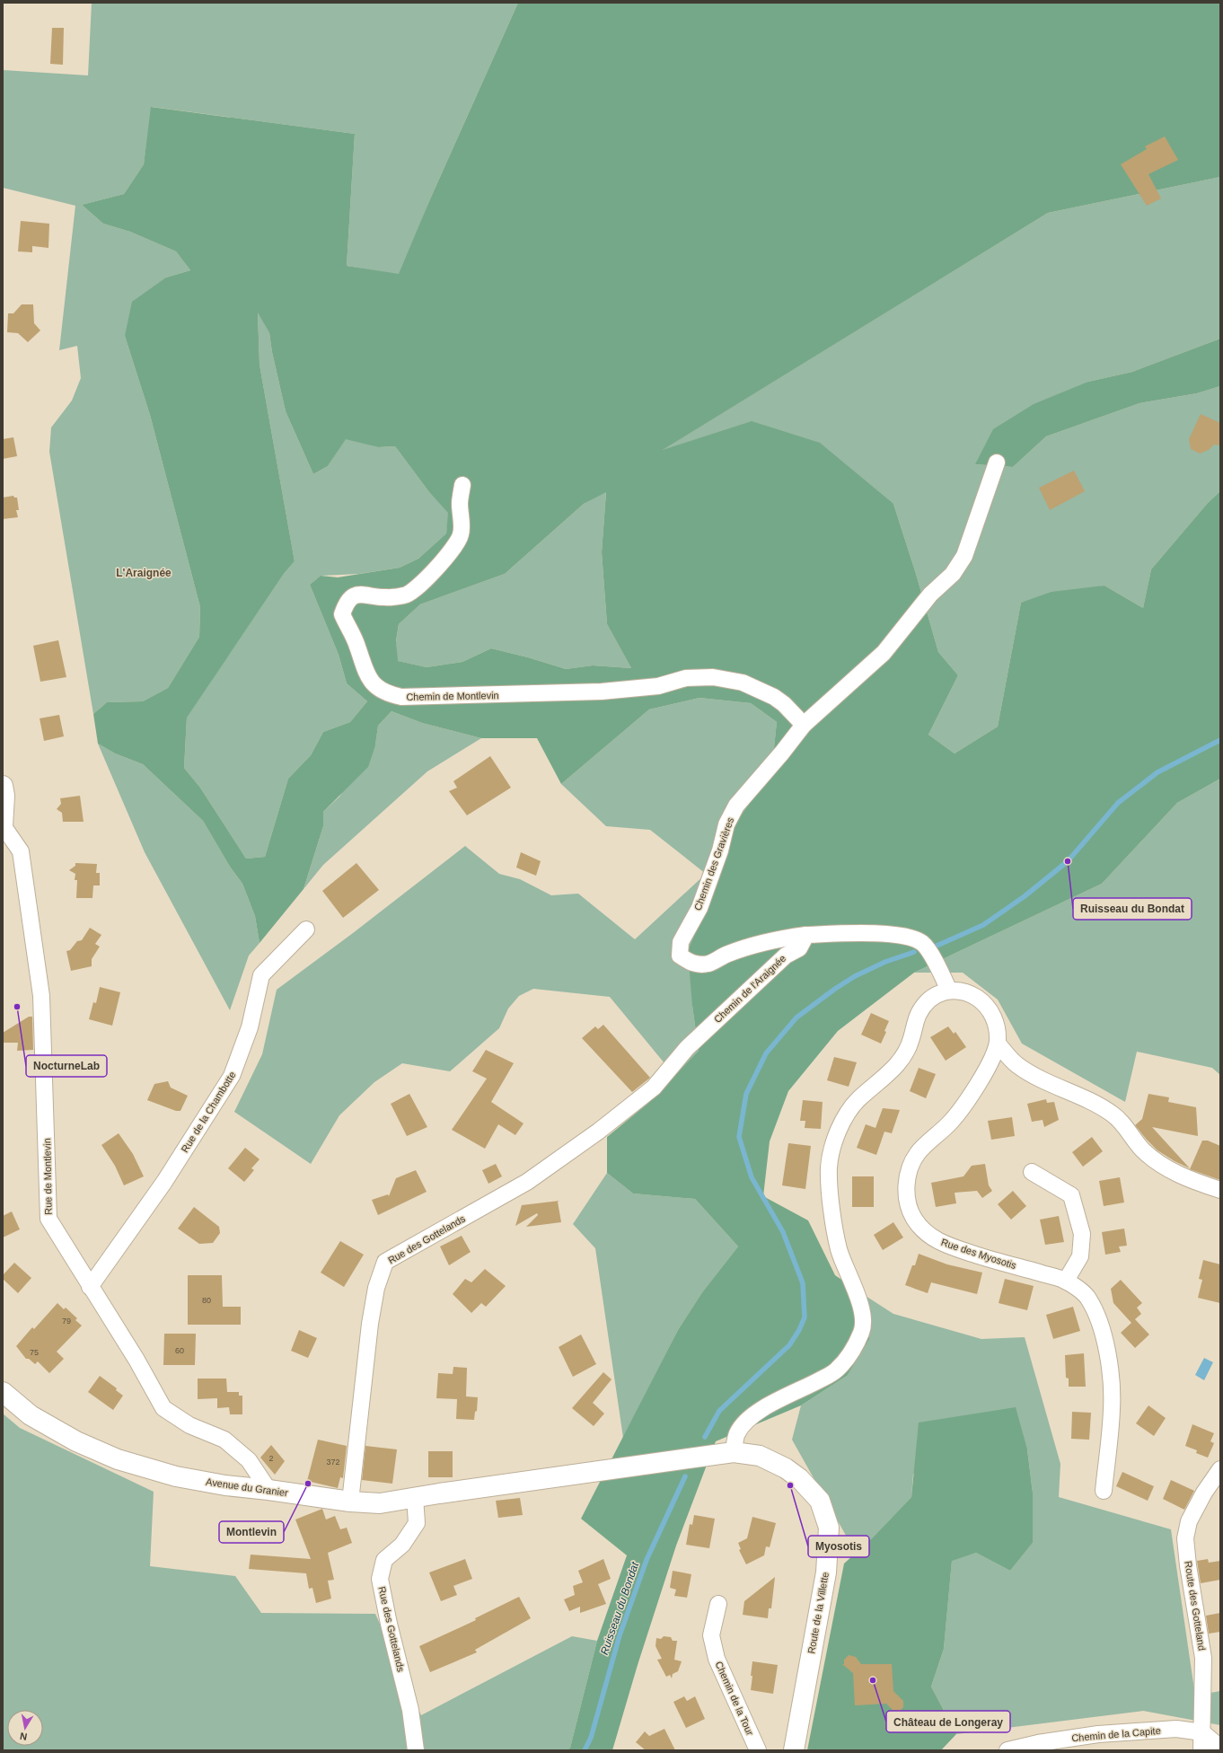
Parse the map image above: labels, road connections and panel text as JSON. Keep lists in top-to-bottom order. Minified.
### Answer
{"streets":{"main road":["Avenue du Granier","Route de la Villette"],"street":["Chemin de Montlevin","Chemin des Gravières","Chemin de l'Araignée","Rue de la Chambotte","Rue de Montlevin","Rue des Gottelands","Rue des Myosotis","Route des Gotteland","Chemin de la Tour","Chemin de la Capite"]},"crossings":[["Chemin de Montlevin","Chemin des Gravières"],["Chemin des Gravières","Chemin de l'Araignée"],["Chemin de l'Araignée","Rue des Gottelands"],["Rue de la Chambotte","Rue de Montlevin"],["Rue de Montlevin","Avenue du Granier"],["Rue des Gottelands","Avenue du Granier"],["Avenue du Granier","Route de la Villette"],["Route des Gotteland","Chemin de la Capite"]],"districts":["L'Araignée"],"water":["Ruisseau du Bondat"],"places":["Ruisseau du Bondat","NocturneLab","Montlevin","Myosotis","Château de Longeray"],"house_numbers":["80","79","60","75","2","372"],"north":"bottom"}
